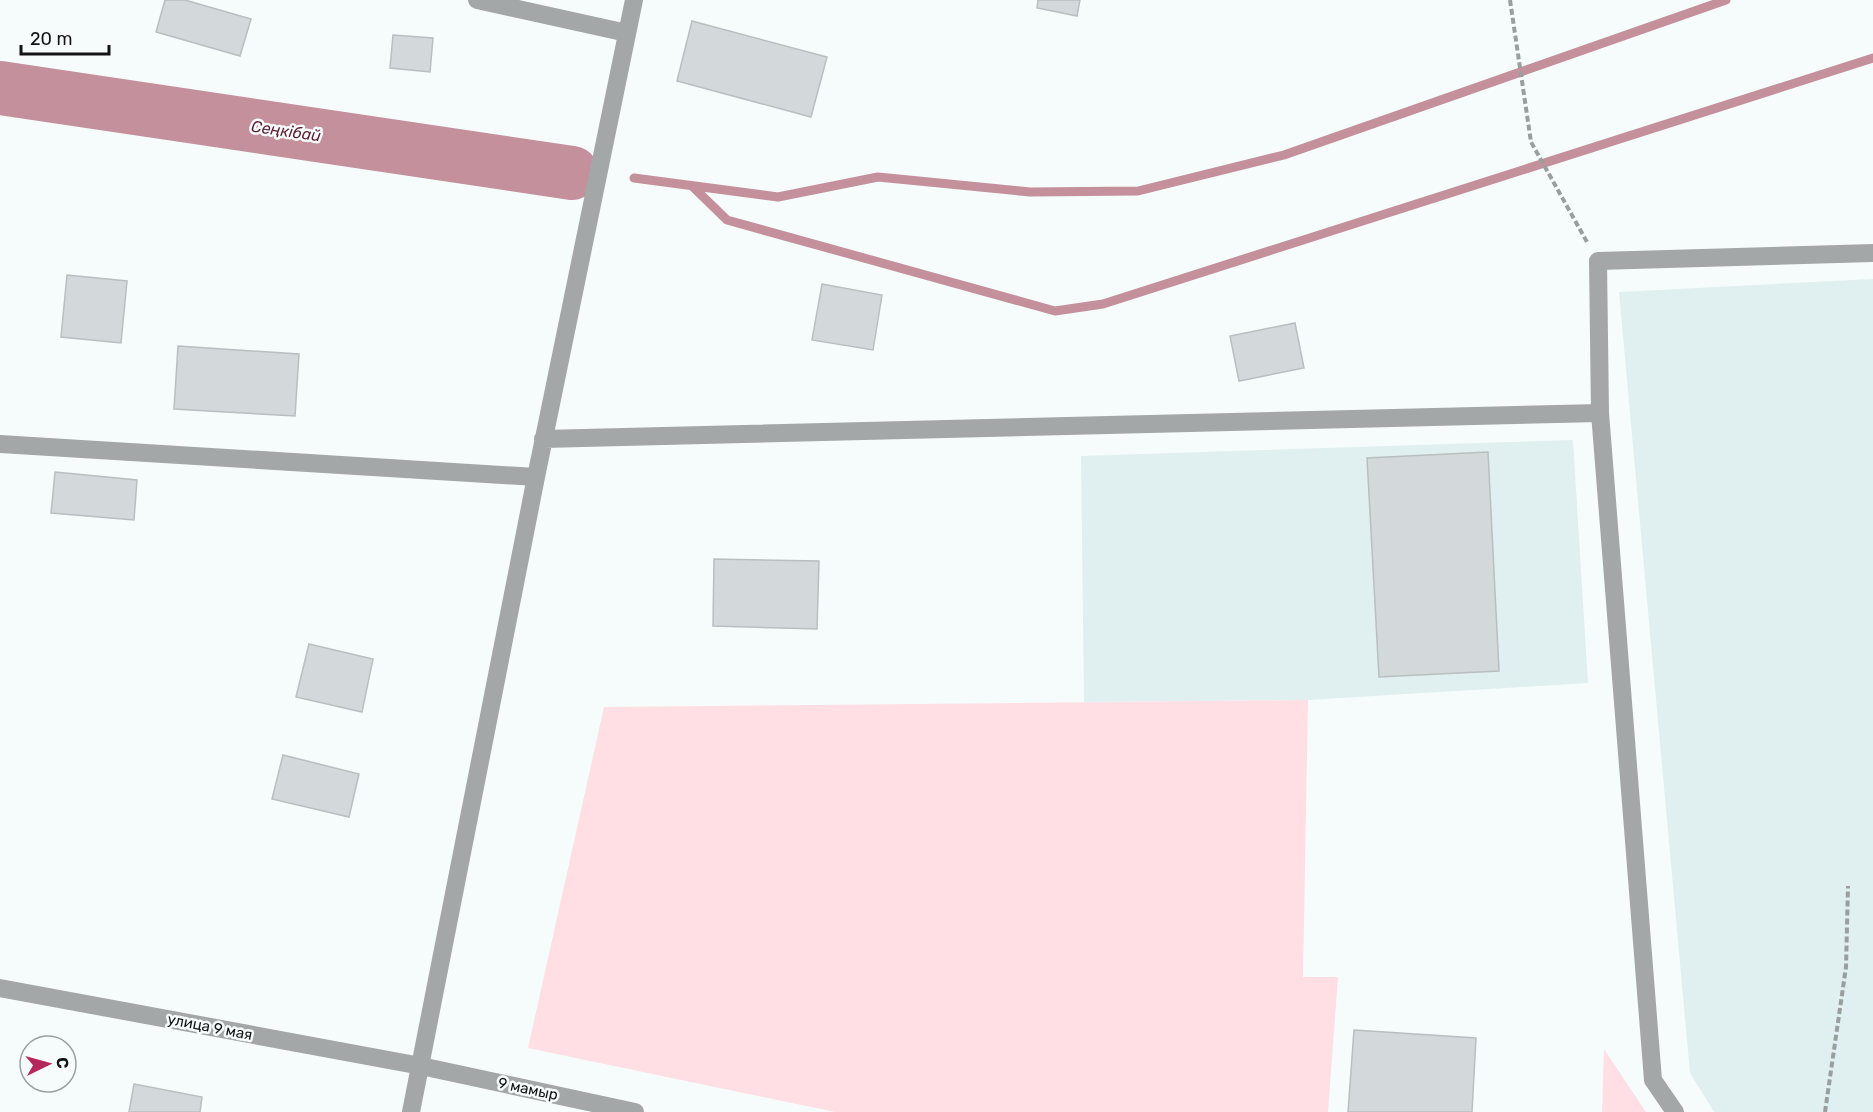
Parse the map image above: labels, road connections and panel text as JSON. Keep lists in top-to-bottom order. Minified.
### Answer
{"streets":{"street":["улица 9 мая","9 мамыр"]},"crossings":[["улица 9 мая","9 мамыр"]],"water":["Сеңкібай"],"scale_bar":"20 m","north":"right"}
